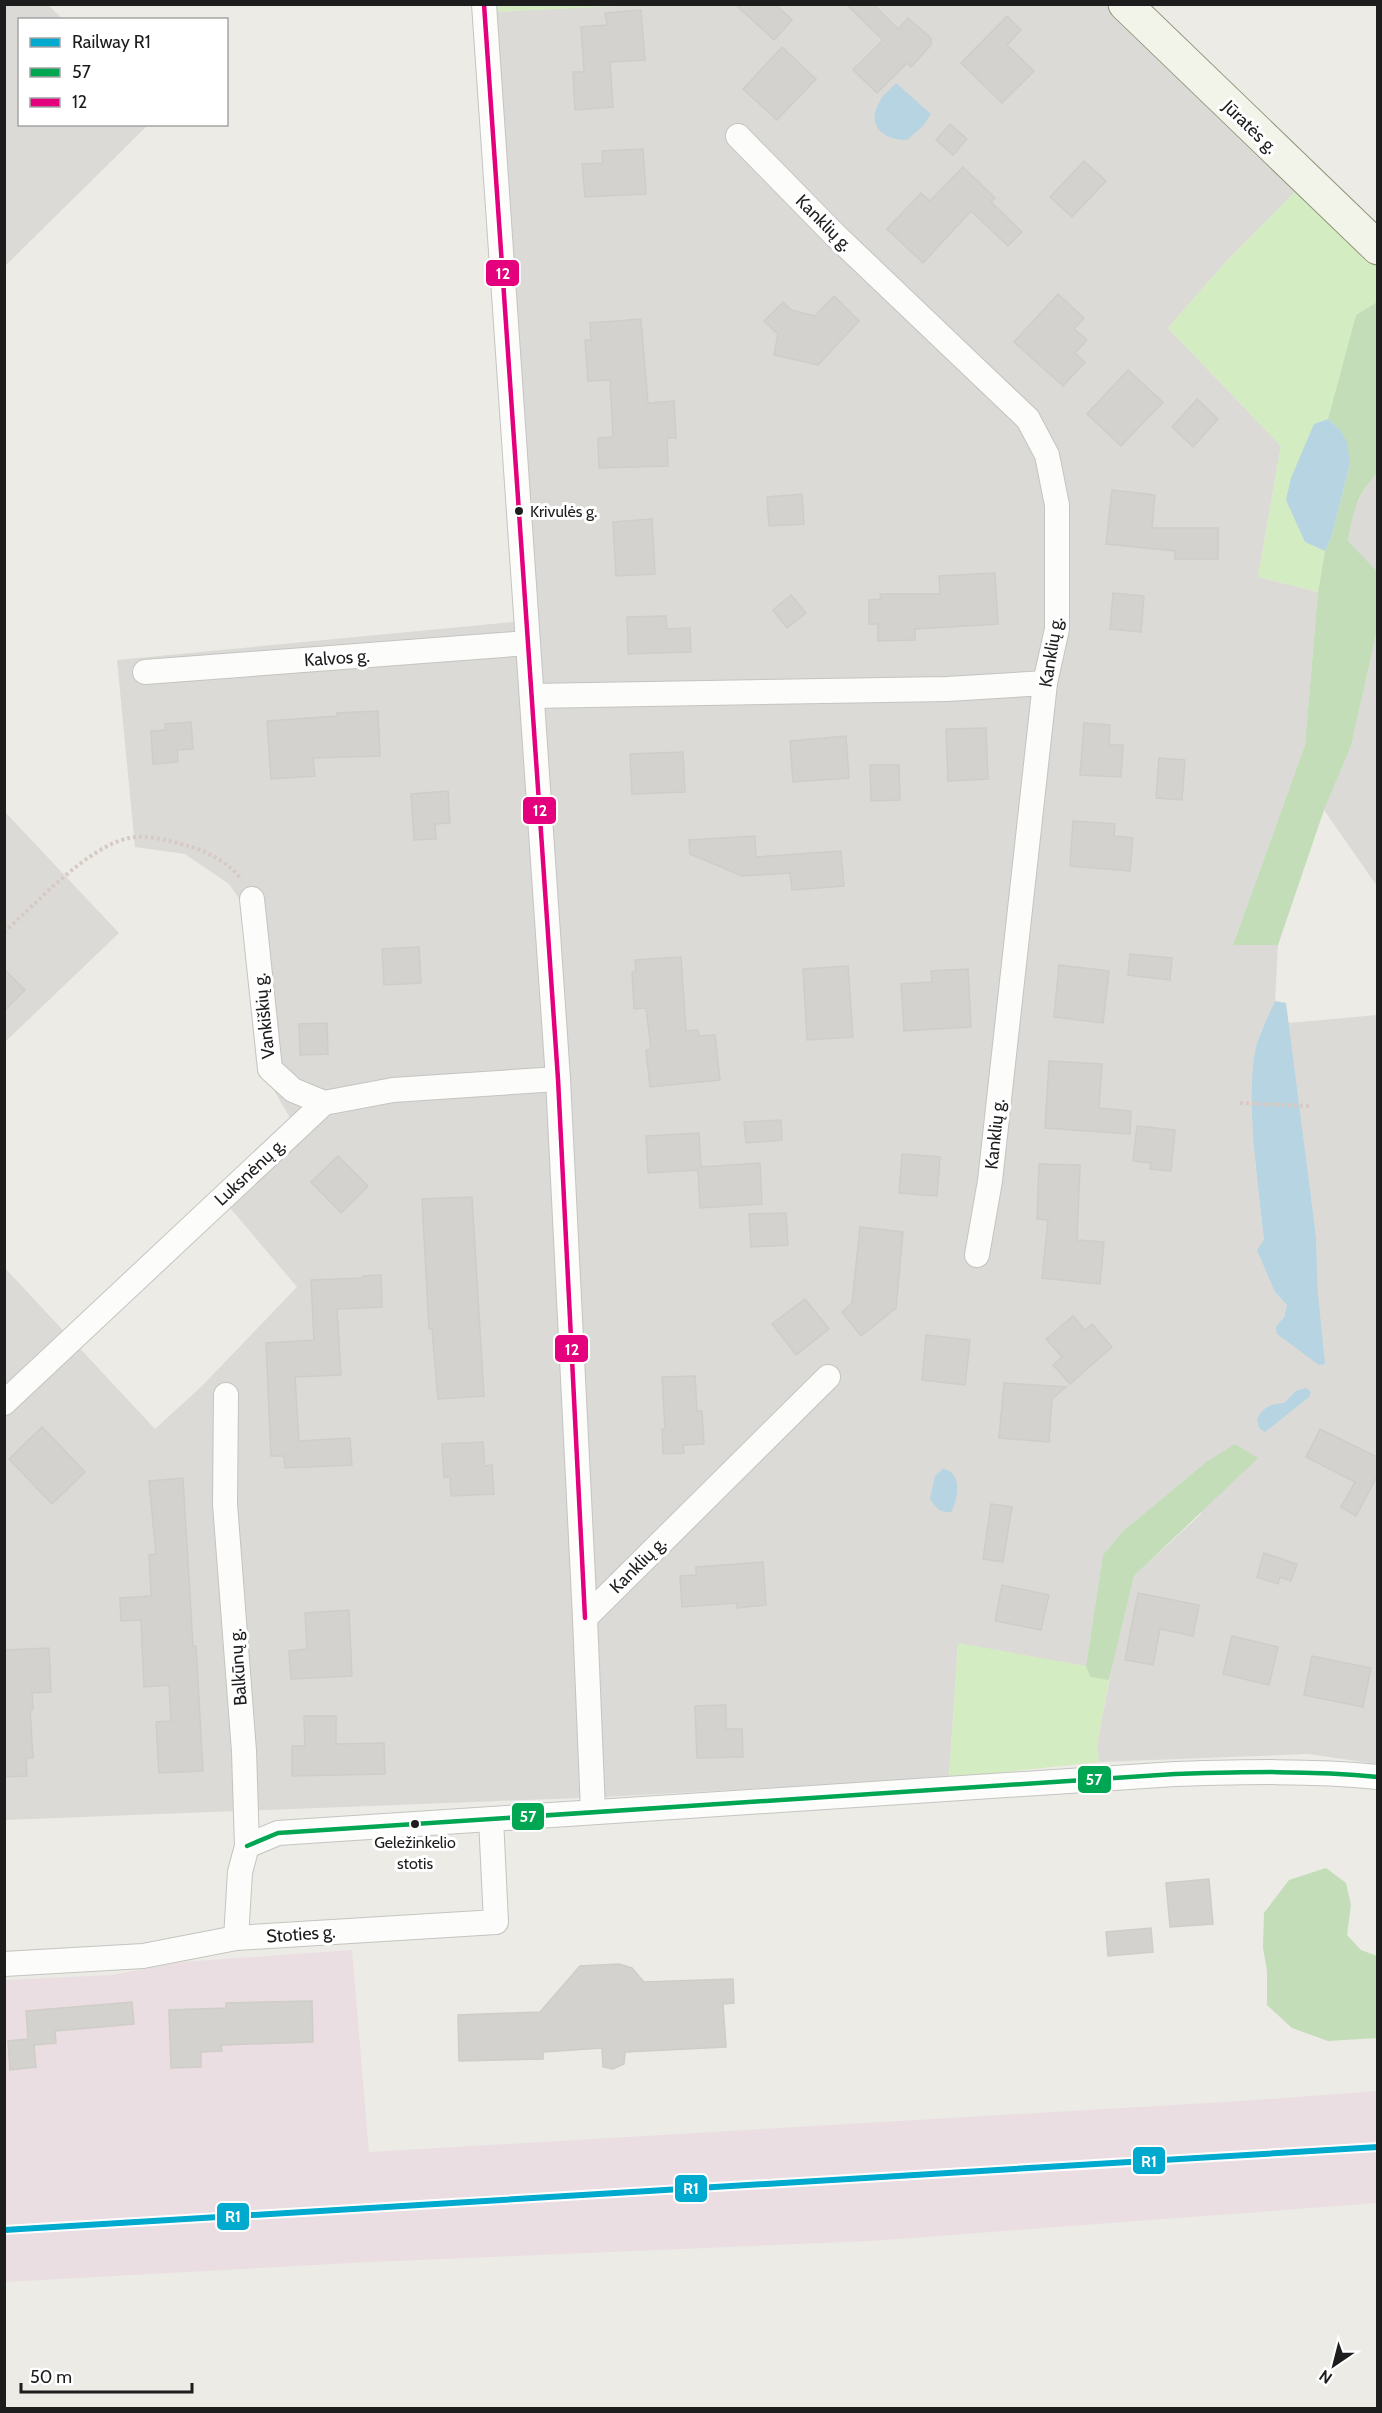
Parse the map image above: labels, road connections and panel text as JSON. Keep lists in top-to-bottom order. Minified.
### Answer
{"streets":{"street":["Jūratės g.","Kanklių g.","Kalvos g.","Vankiškių g.","Luksnėnų g.","Balkūnų g.","Stoties g."]},"crossings":[["Vankiškių g.","Luksnėnų g."],["Balkūnų g.","Stoties g."]],"places":["Krivulės g.","Geležinkelio stotis"],"lines":["transit line 12","transit line 57","rail line R1"],"legend":["Railway R1","57","12"],"scale_bar":"50 m","north":"bottom left"}
